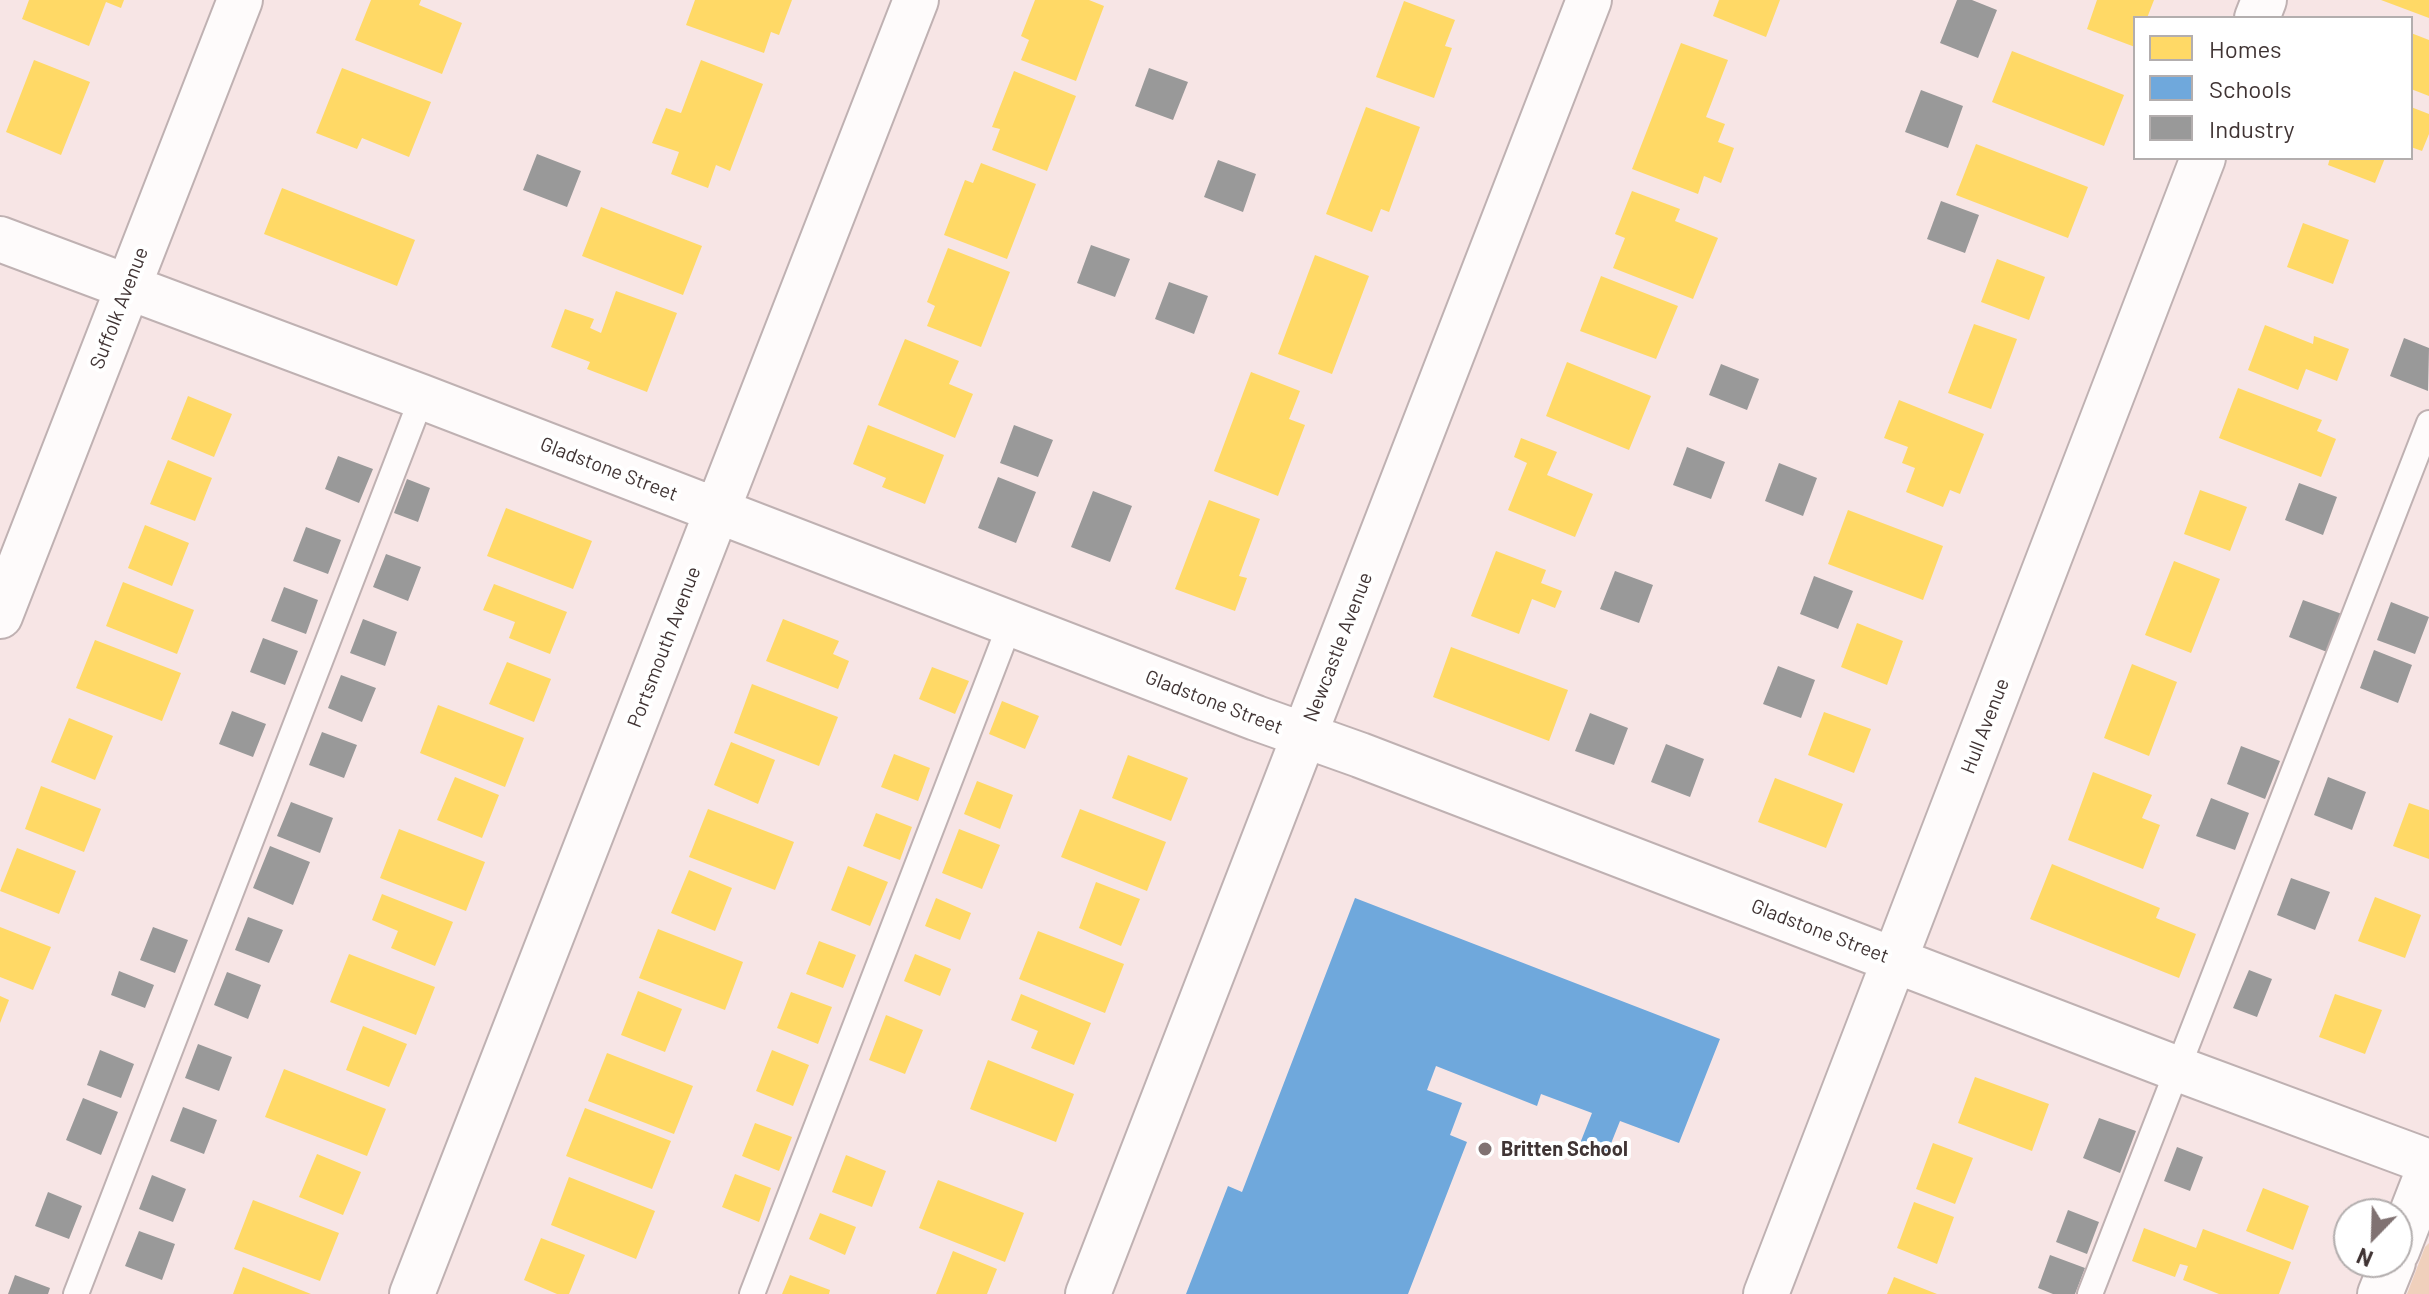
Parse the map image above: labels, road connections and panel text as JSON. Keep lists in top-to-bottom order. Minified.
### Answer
{"streets":{"street":["Suffolk Avenue","Gladstone Street","Portsmouth Avenue","Newcastle Avenue","Hull Avenue"]},"crossings":[["Suffolk Avenue","Gladstone Street"],["Gladstone Street","Portsmouth Avenue"],["Gladstone Street","Newcastle Avenue"],["Gladstone Street","Hull Avenue"]],"places":["Britten School"],"legend":["Homes","Schools","Industry"],"north":"bottom left"}
